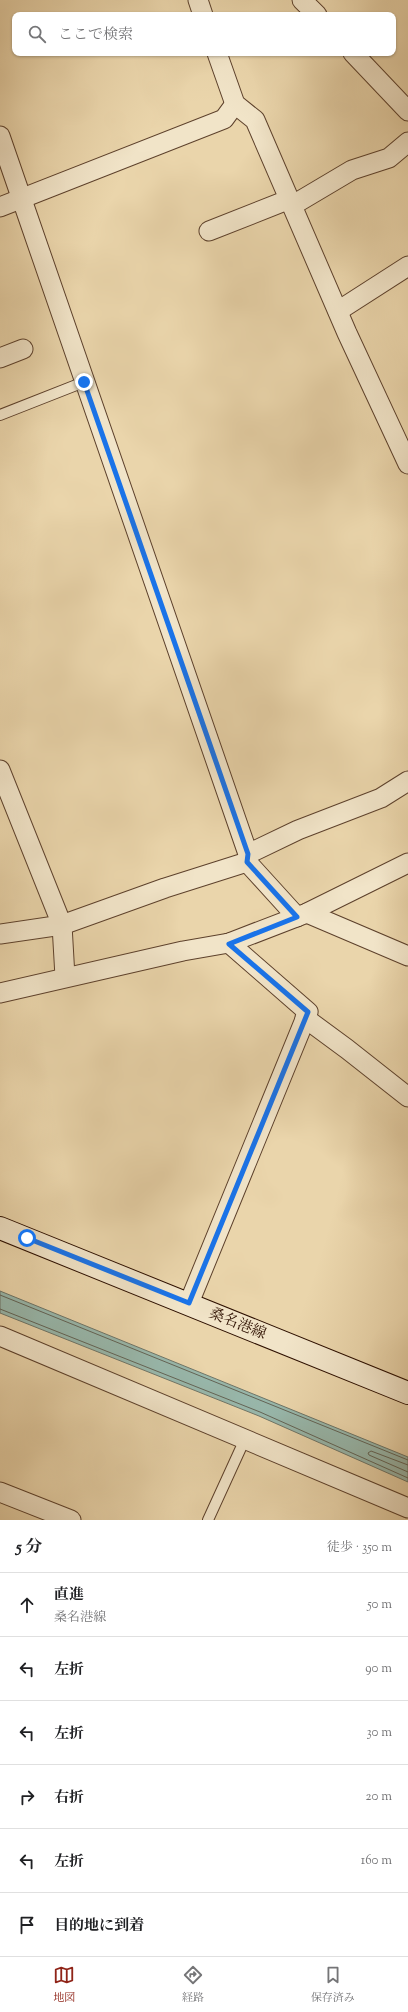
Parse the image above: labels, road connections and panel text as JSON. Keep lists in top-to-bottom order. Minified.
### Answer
{"streets":{"main road":["桑名港線"]},"page":{"search":"ここで検索","heading":["5 分","徒歩 · 350 m"],"list":[["直進","桑名港線","50 m"],["左折","90 m"],["左折","30 m"],["右折","20 m"],["左折","160 m"],"目的地に到着"],"nav":["地図","経路","保存済み"]}}
